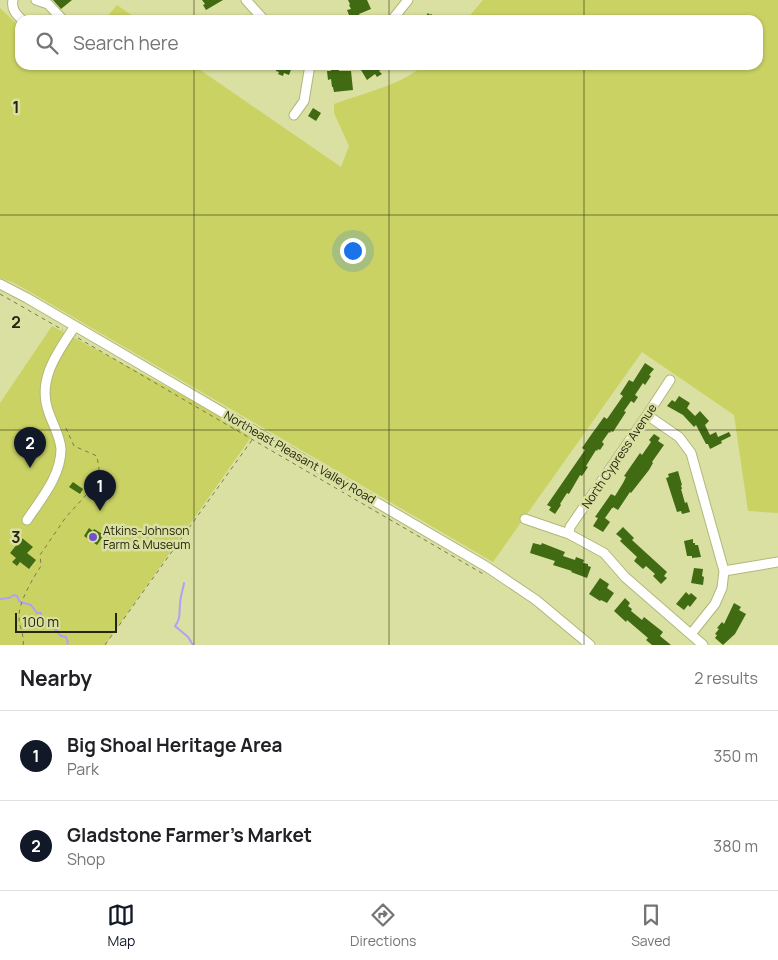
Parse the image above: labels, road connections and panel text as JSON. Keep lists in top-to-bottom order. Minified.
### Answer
{"streets":{"street":["North Cypress Avenue","Northeast Pleasant Valley Road"]},"places":["Atkins-Johnson Farm & Museum"],"scale_bar":"100 m","page":{"search":"Search here","pins":["2","1"],"scale":"100 m","heading":["Nearby","2 results"],"list":[{"mark":"1","name":"Big Shoal Heritage Area","note":"Park","value":"350 m"},{"mark":"2","name":"Gladstone Farmer's Market","note":"Shop","value":"380 m"}],"nav":["Map","Directions","Saved"]},"grid":{"rows":["1","2","3"]}}
